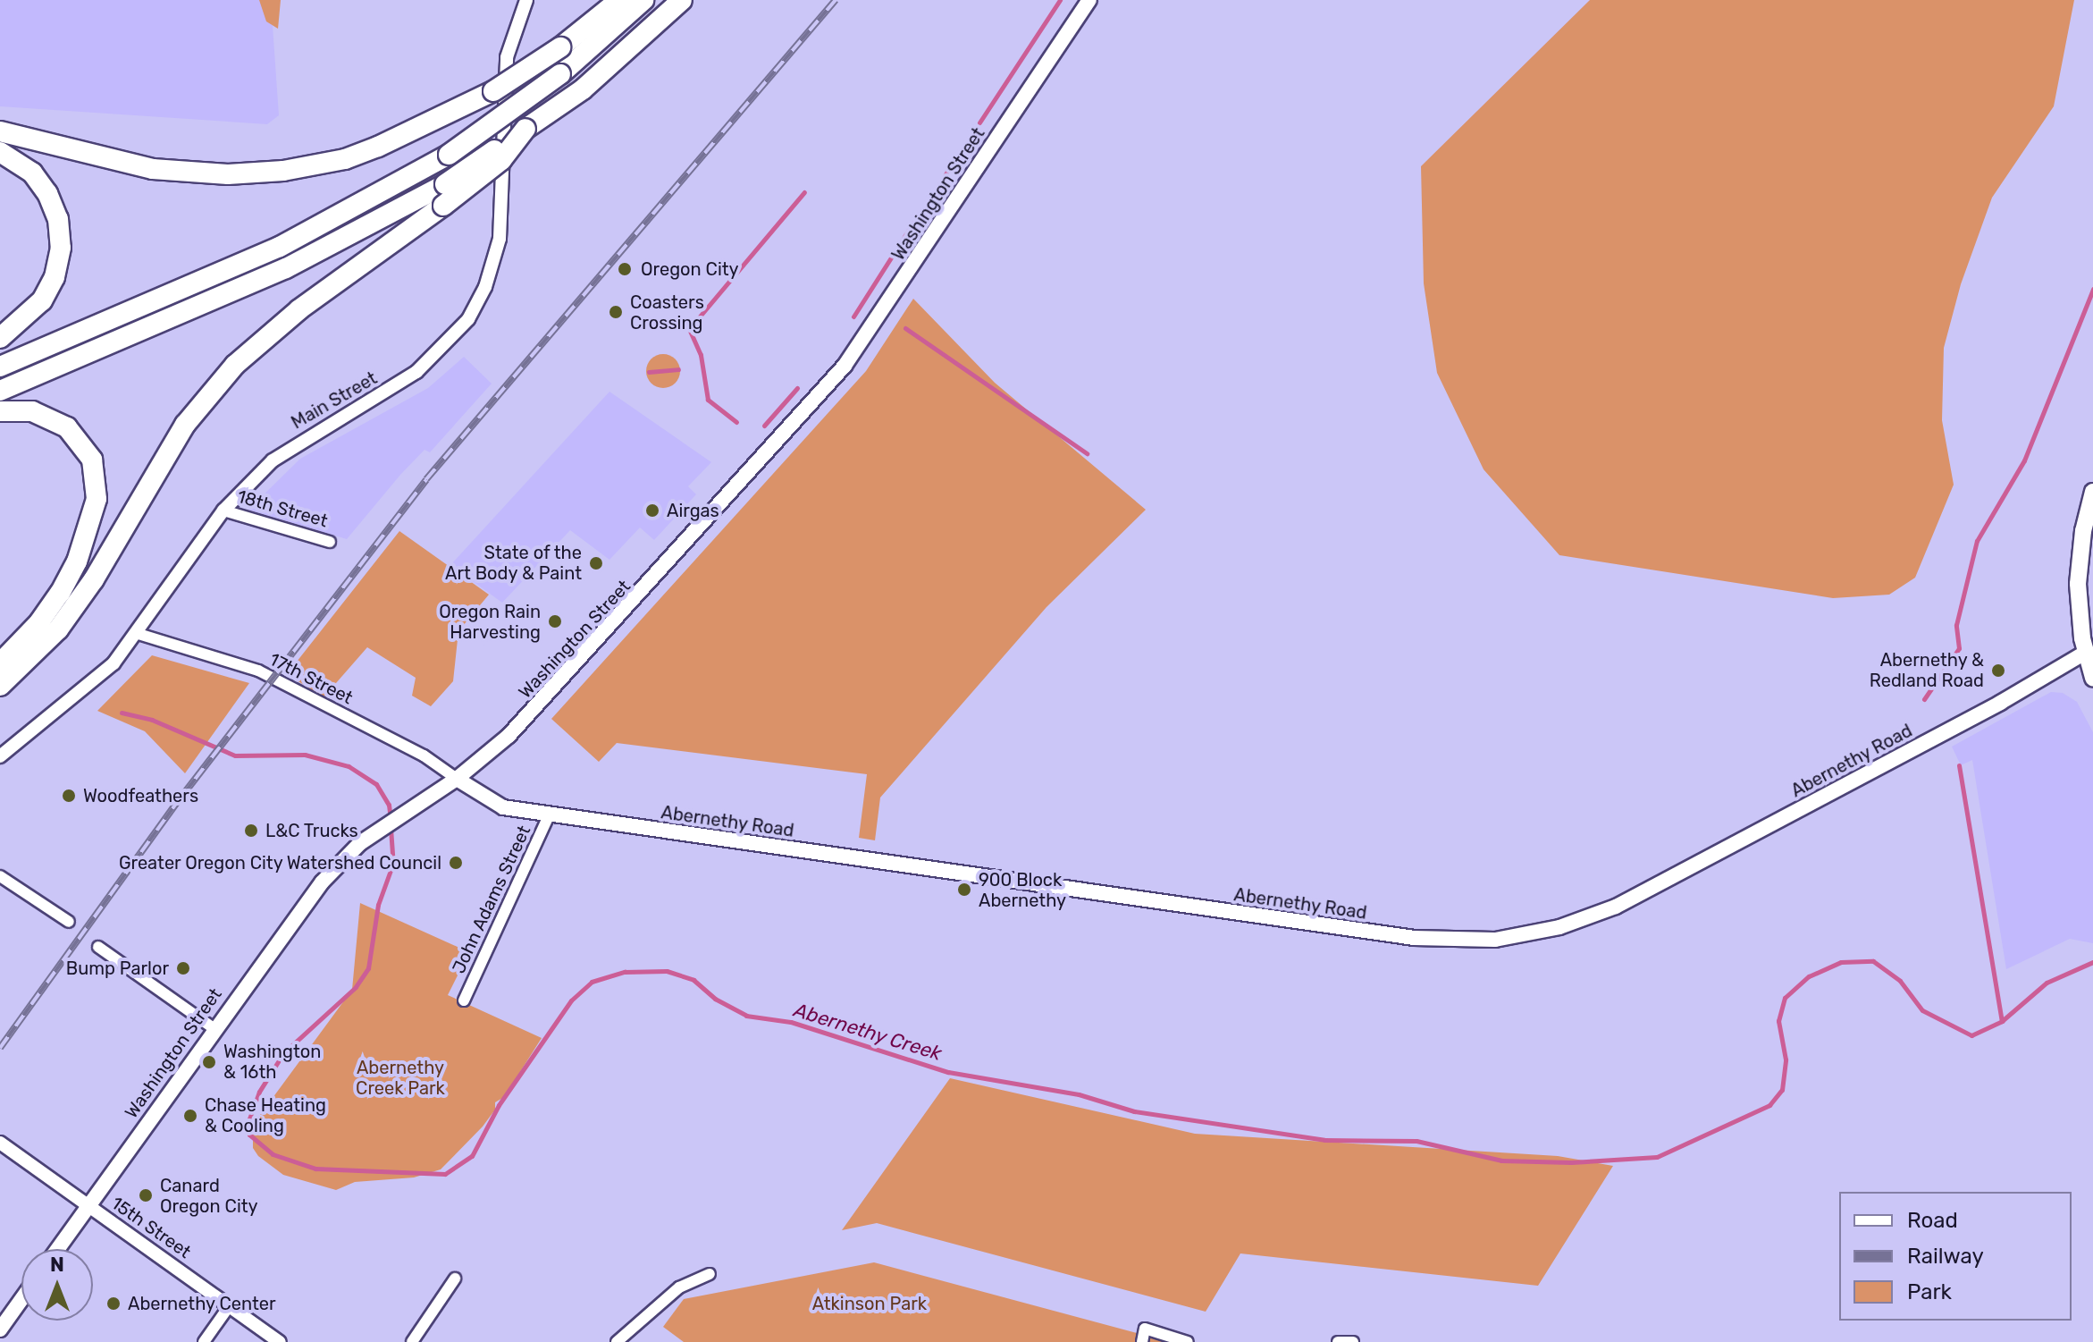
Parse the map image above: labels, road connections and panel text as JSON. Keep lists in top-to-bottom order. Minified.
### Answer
{"streets":{"main road":["Washington Street","Abernethy Road"],"street":["Main Street","18th Street","17th Street","John Adams Street","15th Street"]},"crossings":[["Washington Street","17th Street"],["Washington Street","Abernethy Road"],["Washington Street","15th Street"],["Main Street","18th Street"],["Main Street","17th Street"],["17th Street","Abernethy Road"],["Abernethy Road","John Adams Street"]],"water":["Abernethy Creek"],"parks":["Abernethy Creek Park","Atkinson Park"],"places":["Oregon City","Coasters Crossing","Airgas","State of the Art Body & Paint","Oregon Rain Harvesting","Abernethy & Redland Road","Woodfeathers","L&C Trucks","Greater Oregon City Watershed Council","900 Block Abernethy","Bump Parlor","Washington & 16th","Chase Heating & Cooling","Canard Oregon City","Abernethy Center"],"legend":["Road","Railway","Park"],"north":"top"}
